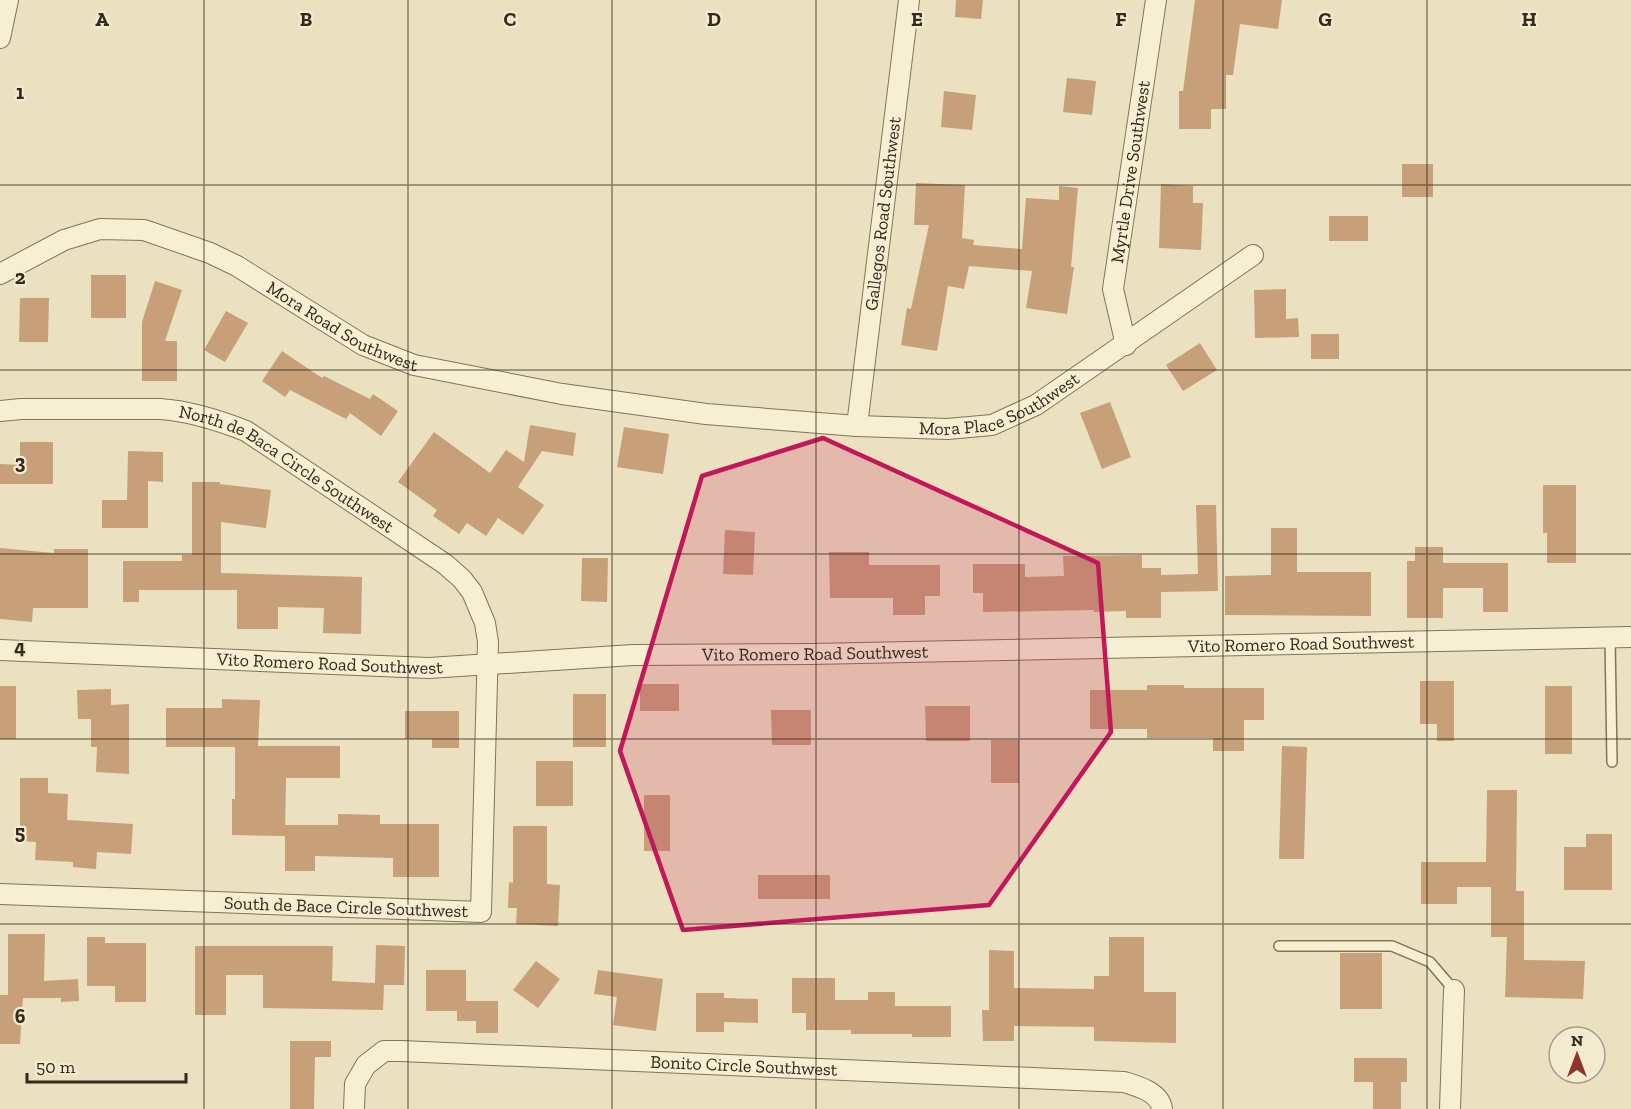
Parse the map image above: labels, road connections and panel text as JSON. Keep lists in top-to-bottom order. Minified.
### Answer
{"streets":{"street":["Myrtle Drive Southwest","Gallegos Road Southwest","Mora Road Southwest","Mora Place Southwest","North de Baca Circle Southwest","Vito Romero Road Southwest","South de Bace Circle Southwest","Bonito Circle Southwest"]},"crossings":[["Myrtle Drive Southwest","Mora Place Southwest"],["Gallegos Road Southwest","Mora Place Southwest"],["Mora Road Southwest","Mora Place Southwest"],["North de Baca Circle Southwest","Vito Romero Road Southwest"],["North de Baca Circle Southwest","South de Bace Circle Southwest"],["Vito Romero Road Southwest","South de Bace Circle Southwest"]],"scale_bar":"50 m","north":"top","grid":{"columns":["A","B","C","D","E","F","G","H"],"rows":["1","2","3","4","5","6"]}}
